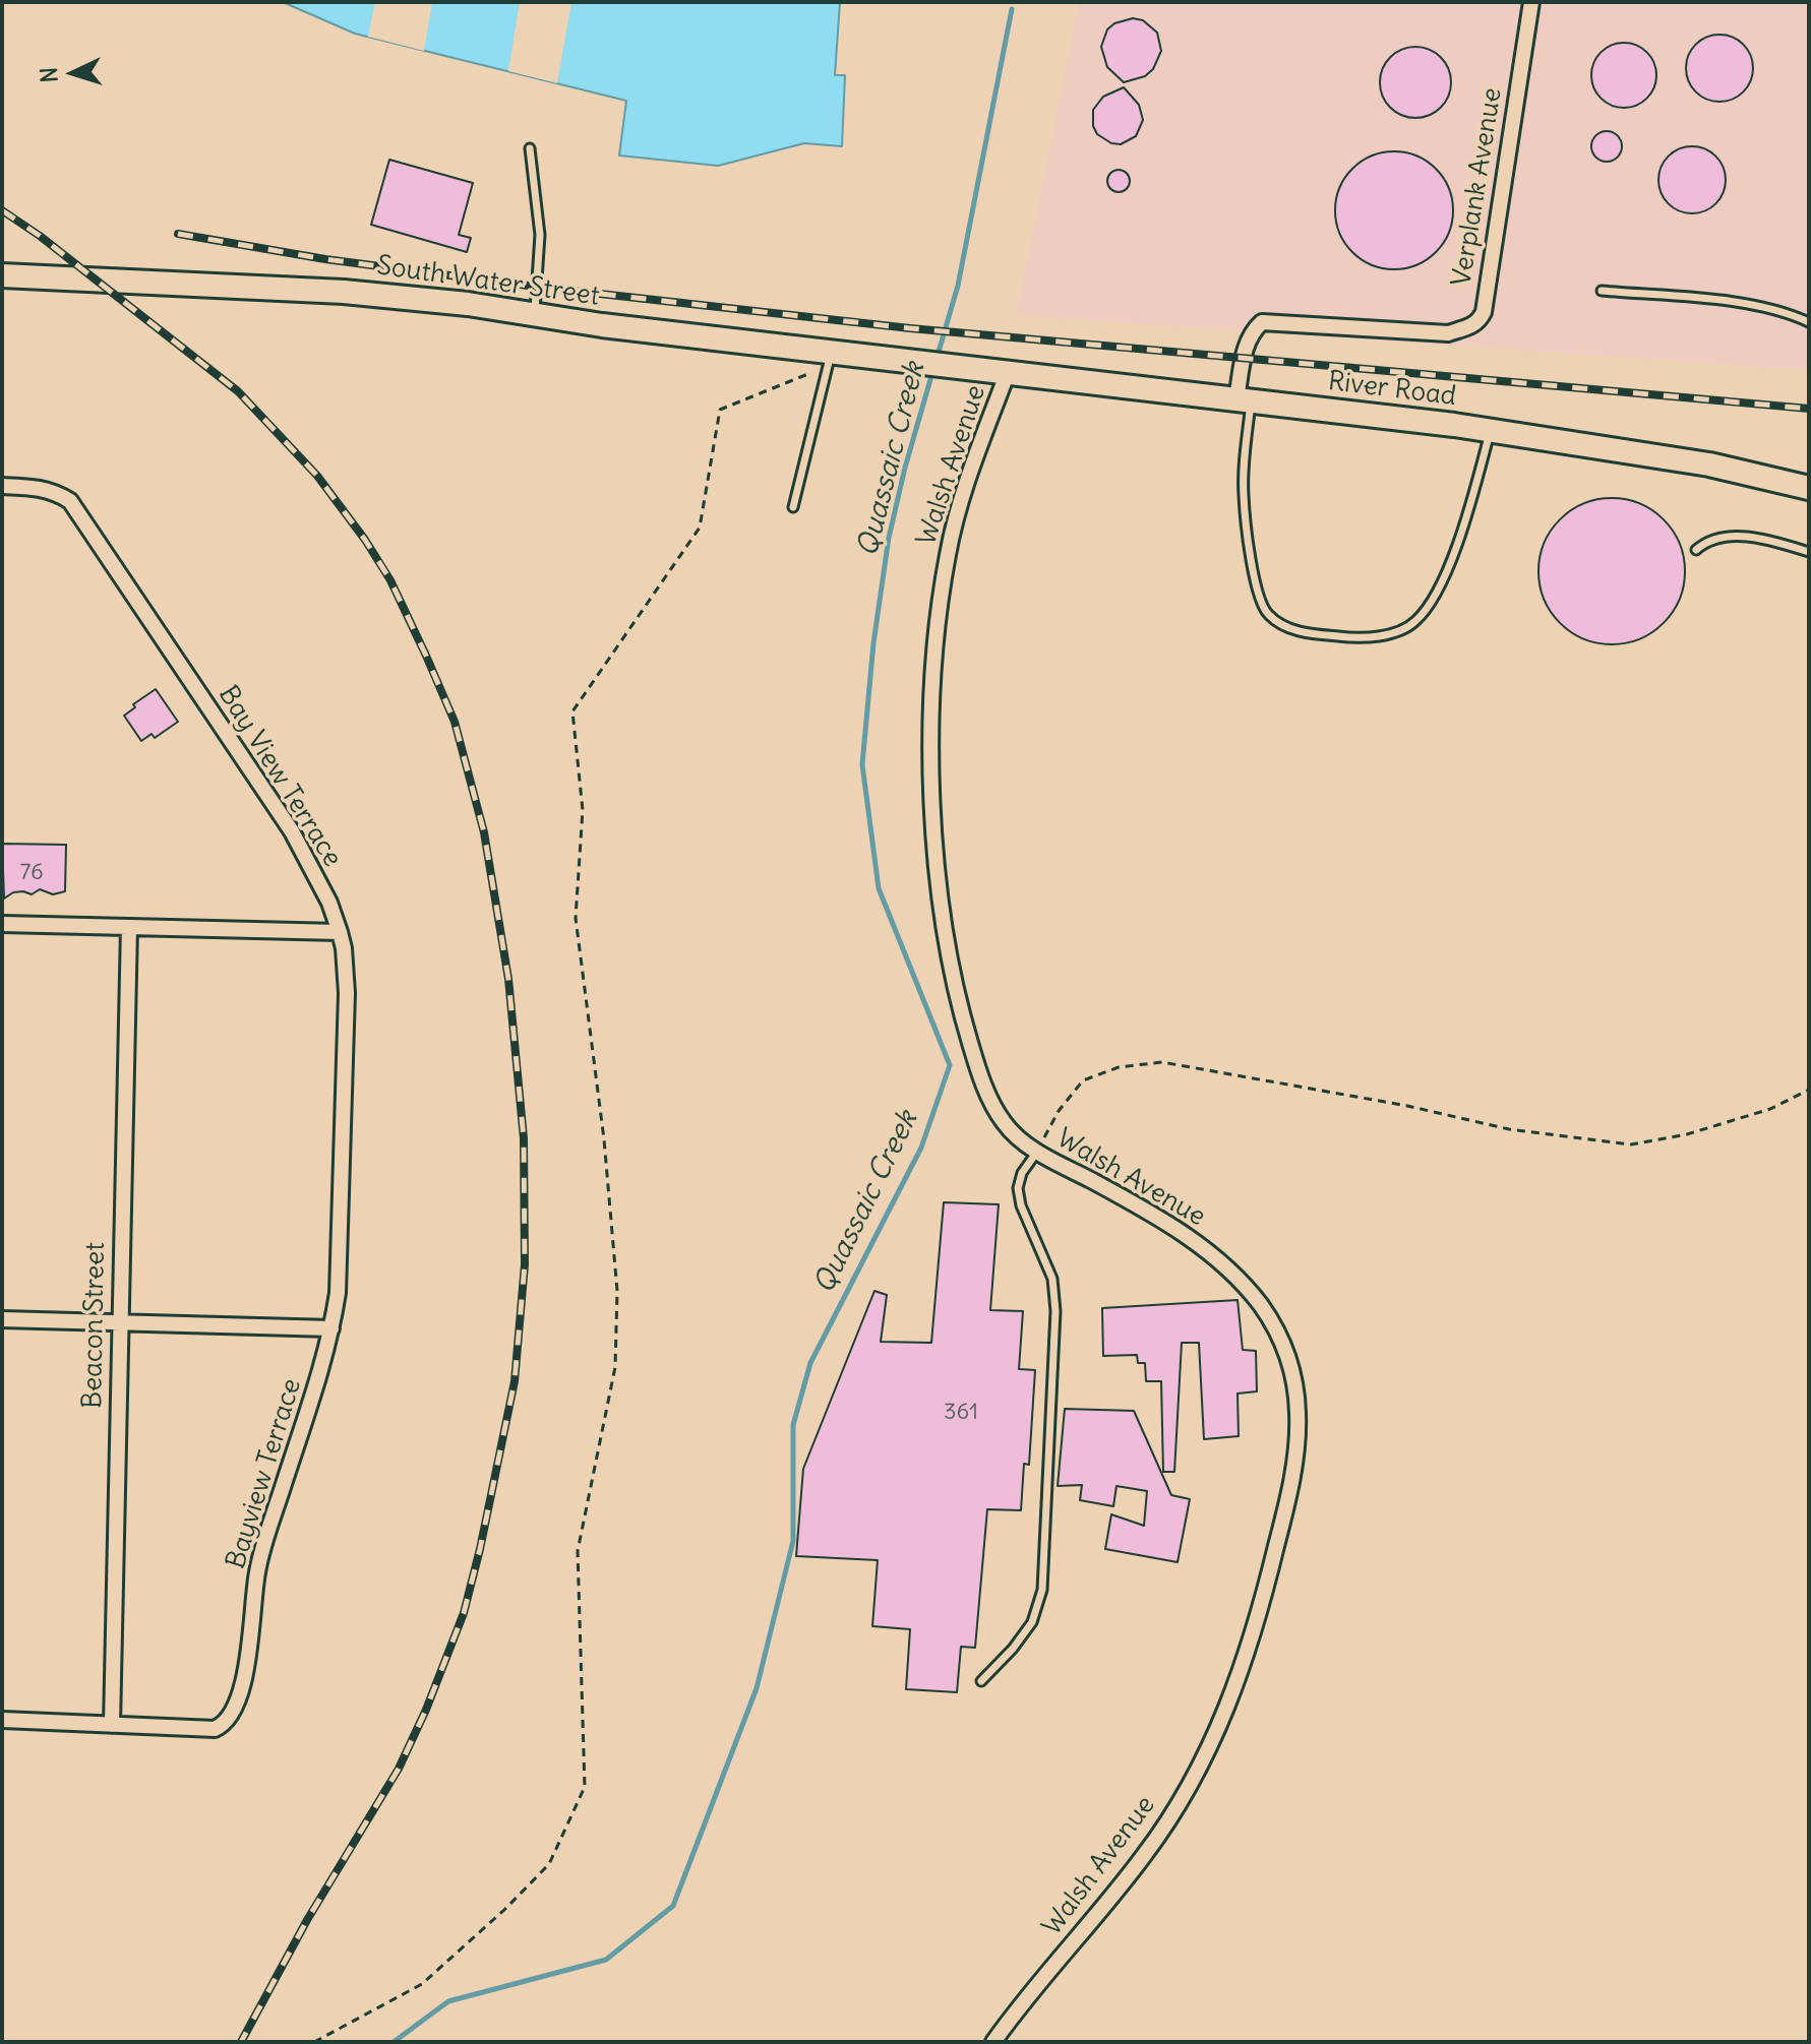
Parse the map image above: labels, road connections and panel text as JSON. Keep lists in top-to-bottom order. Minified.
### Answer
{"streets":{"street":["Verplank Avenue","South Water Street","River Road","Walsh Avenue","Bay View Terrace","Beacon Street","Bayview Terrace"]},"crossings":[["Verplank Avenue","River Road"],["South Water Street","River Road"],["River Road","Walsh Avenue"],["Bay View Terrace","Bayview Terrace"],["Beacon Street","Bayview Terrace"]],"water":["Quassaic Creek"],"house_numbers":["76","361"],"north":"left"}
